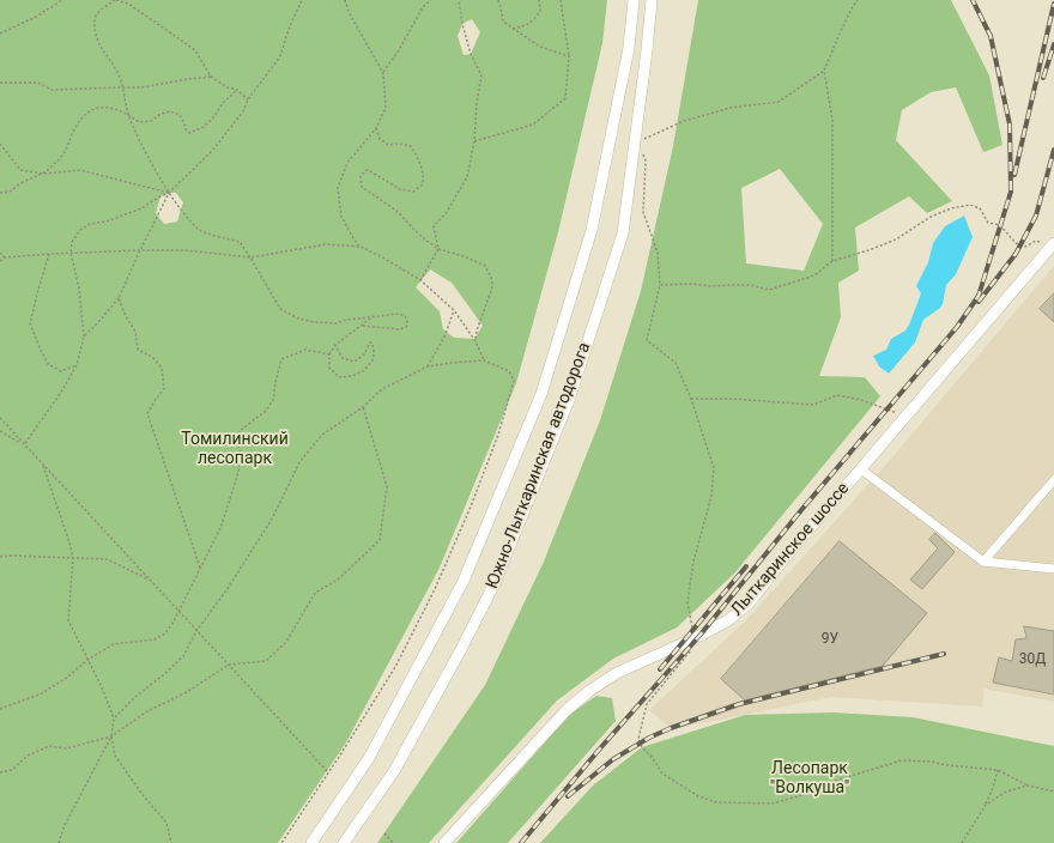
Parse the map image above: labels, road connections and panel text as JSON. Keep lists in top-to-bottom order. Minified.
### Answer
{"streets":{"main road":["Южно-Лыткаринская автодорога","Лыткаринское шоссе"]},"parks":["Томилинский лесопарк","Лесопарк \"Волкуша\""],"house_numbers":["9У","30Д"]}
